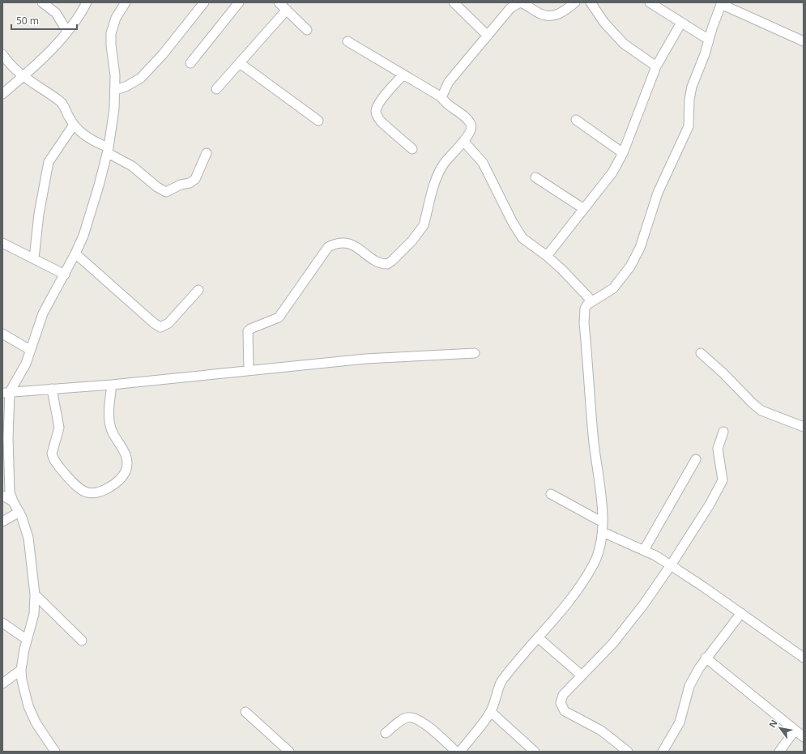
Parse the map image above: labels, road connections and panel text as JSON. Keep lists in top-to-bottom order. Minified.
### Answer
{"scale_bar":"50 m","north":"top left"}
